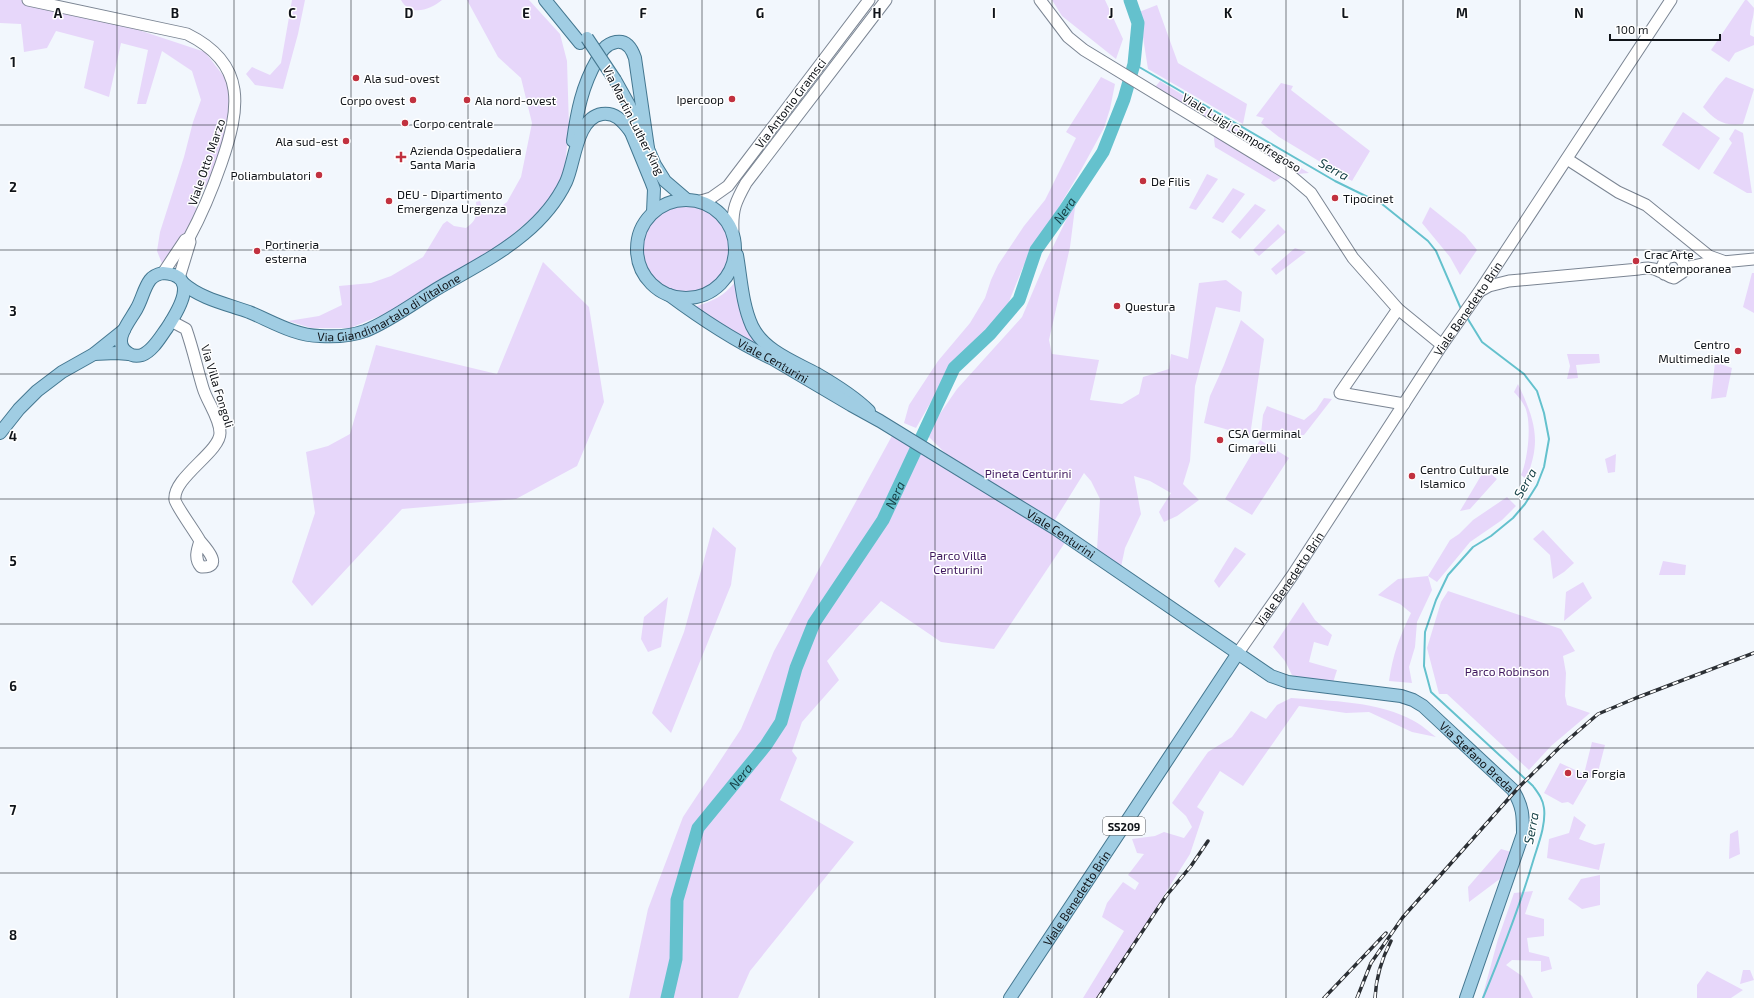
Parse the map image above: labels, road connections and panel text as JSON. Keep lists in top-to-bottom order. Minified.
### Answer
{"streets":{"main road":["Via Martin Luther King","Via Giandimartalo di Vitalone","Viale Benedetto Brin","Viale Centurini","Via Stefano Breda","SS209"],"street":["Via Antonio Gramsci","Viale Luigi Campofregoso","Viale Otto Marzo","Via Villa Fongoli"]},"crossings":[["Via Antonio Gramsci","Via Martin Luther King"],["Via Antonio Gramsci","Viale Centurini"],["Via Martin Luther King","Viale Centurini"],["Viale Luigi Campofregoso","Viale Benedetto Brin"],["Viale Otto Marzo","Via Giandimartalo di Vitalone"],["Viale Benedetto Brin","Viale Centurini"],["Viale Benedetto Brin","Via Stefano Breda"],["Viale Centurini","Via Stefano Breda"]],"water":["Serra","Nera"],"parks":["Pineta Centurini","Parco Villa Centurini","Parco Robinson"],"places":{"other":["Ala sud-ovest","Ipercoop","Corpo ovest","Ala nord-ovest","Corpo centrale","Ala sud-est","Poliambulatori","De Filis","Tipocinet","DEU - Dipartimento Emergenza Urgenza","Portineria esterna","Crac Arte Contemporanea","Questura","Centro Multimediale","CSA Germinal Cimarelli","Centro Culturale Islamico","La Forgia"],"health":["Azienda Ospedaliera Santa Maria"]},"scale_bar":"100 m","grid":{"columns":["A","B","C","D","E","F","G","H","I","J","K","L","M","N"],"rows":["1","2","3","4","5","6","7","8"]}}
